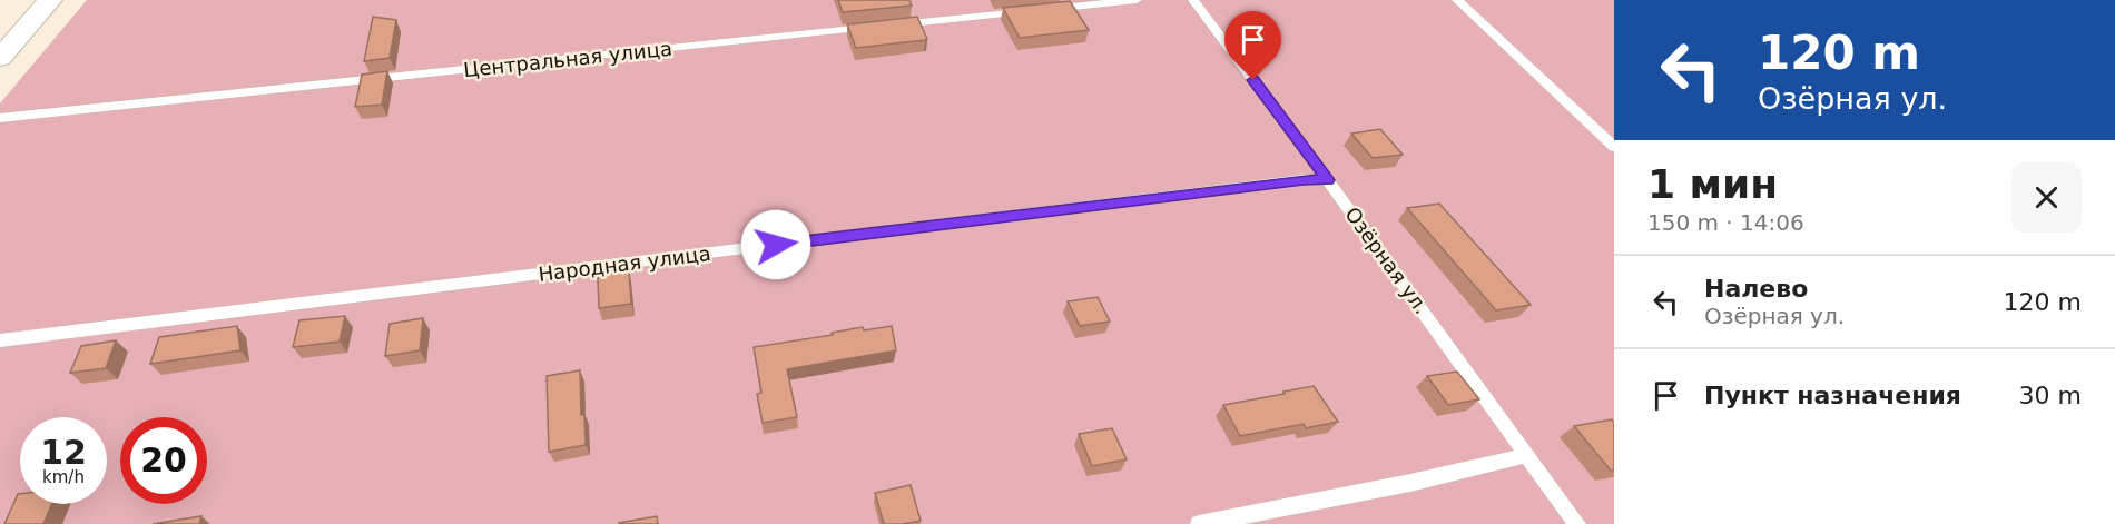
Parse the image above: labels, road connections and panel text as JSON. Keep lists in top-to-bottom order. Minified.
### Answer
{"streets":{"lane":["Центральная улица","Озёрная ул.","Народная улица"]},"crossings":[["Озёрная ул.","Народная улица"]],"page":{"turn":["120 m","Озёрная ул."],"heading":["1 мин","150 m · 14:06"],"list":[{"name":"Налево","note":"Озёрная ул.","value":"120 m"},{"name":"Пункт назначения","value":"30 m"}],"speed":"12 km/h","limit":"20"}}
